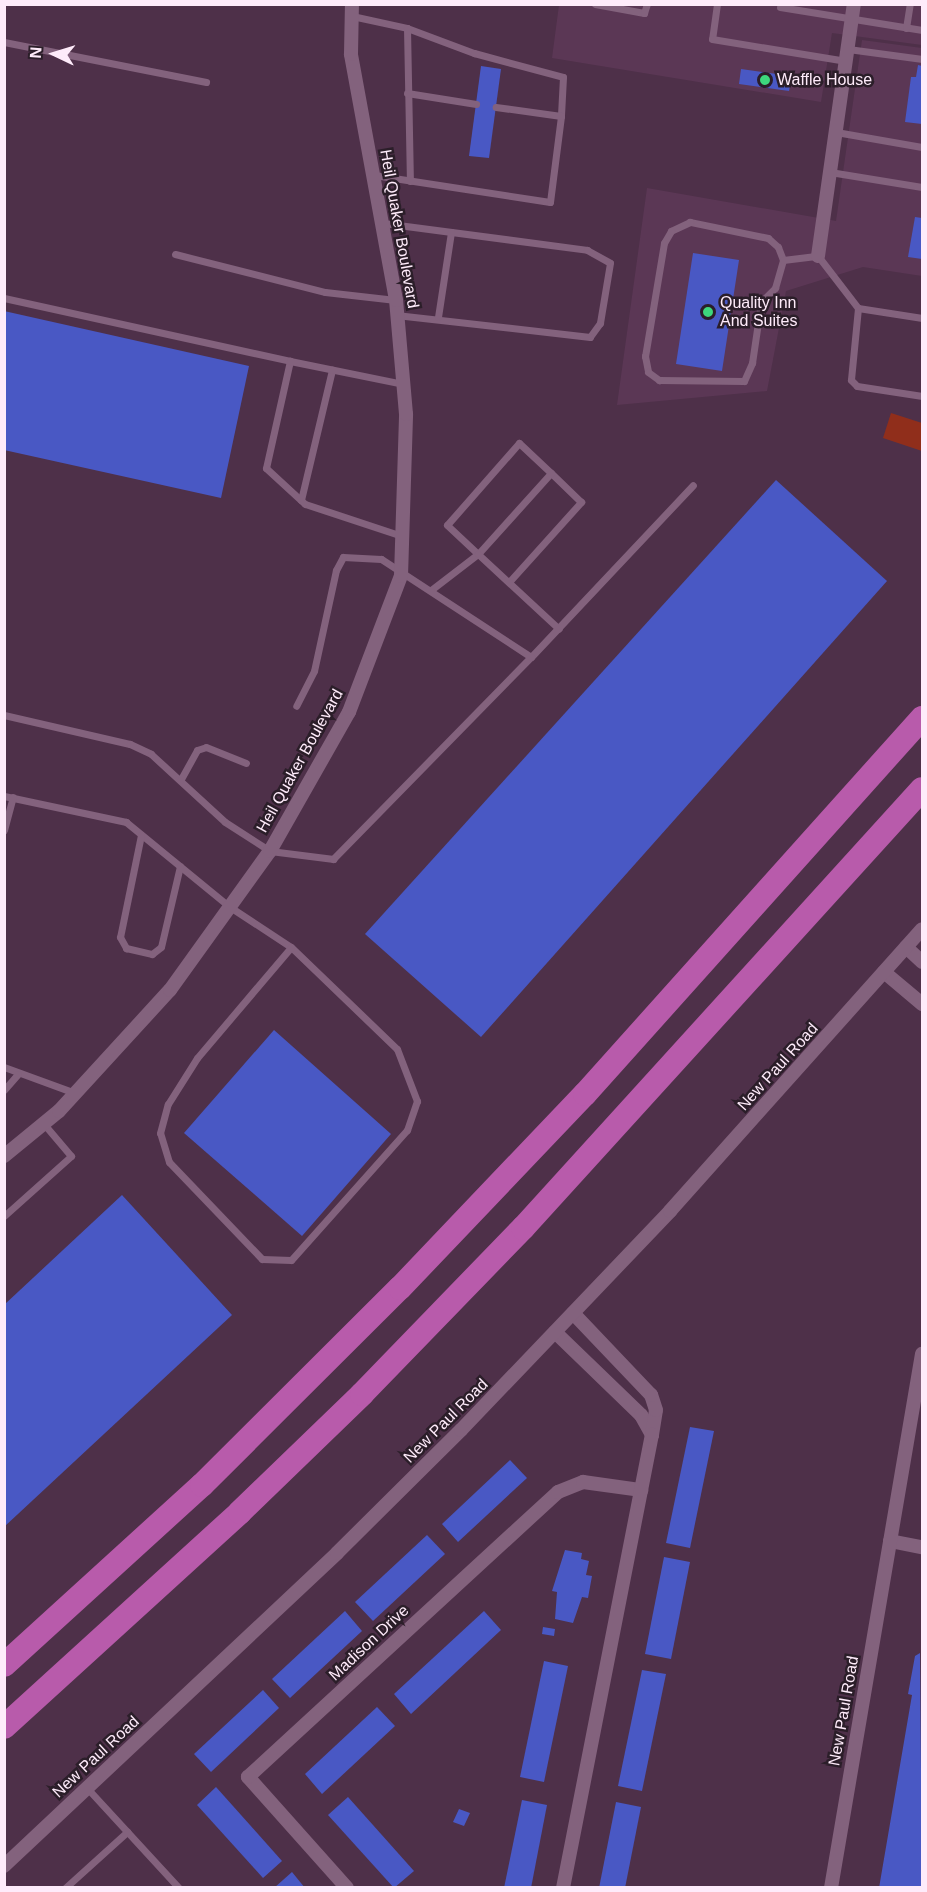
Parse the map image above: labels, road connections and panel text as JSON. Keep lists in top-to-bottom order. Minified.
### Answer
{"streets":{"street":["Heil Quaker Boulevard","New Paul Road","Madison Drive"]},"places":["Waffle House","Quality Inn And Suites"],"north":"left"}
